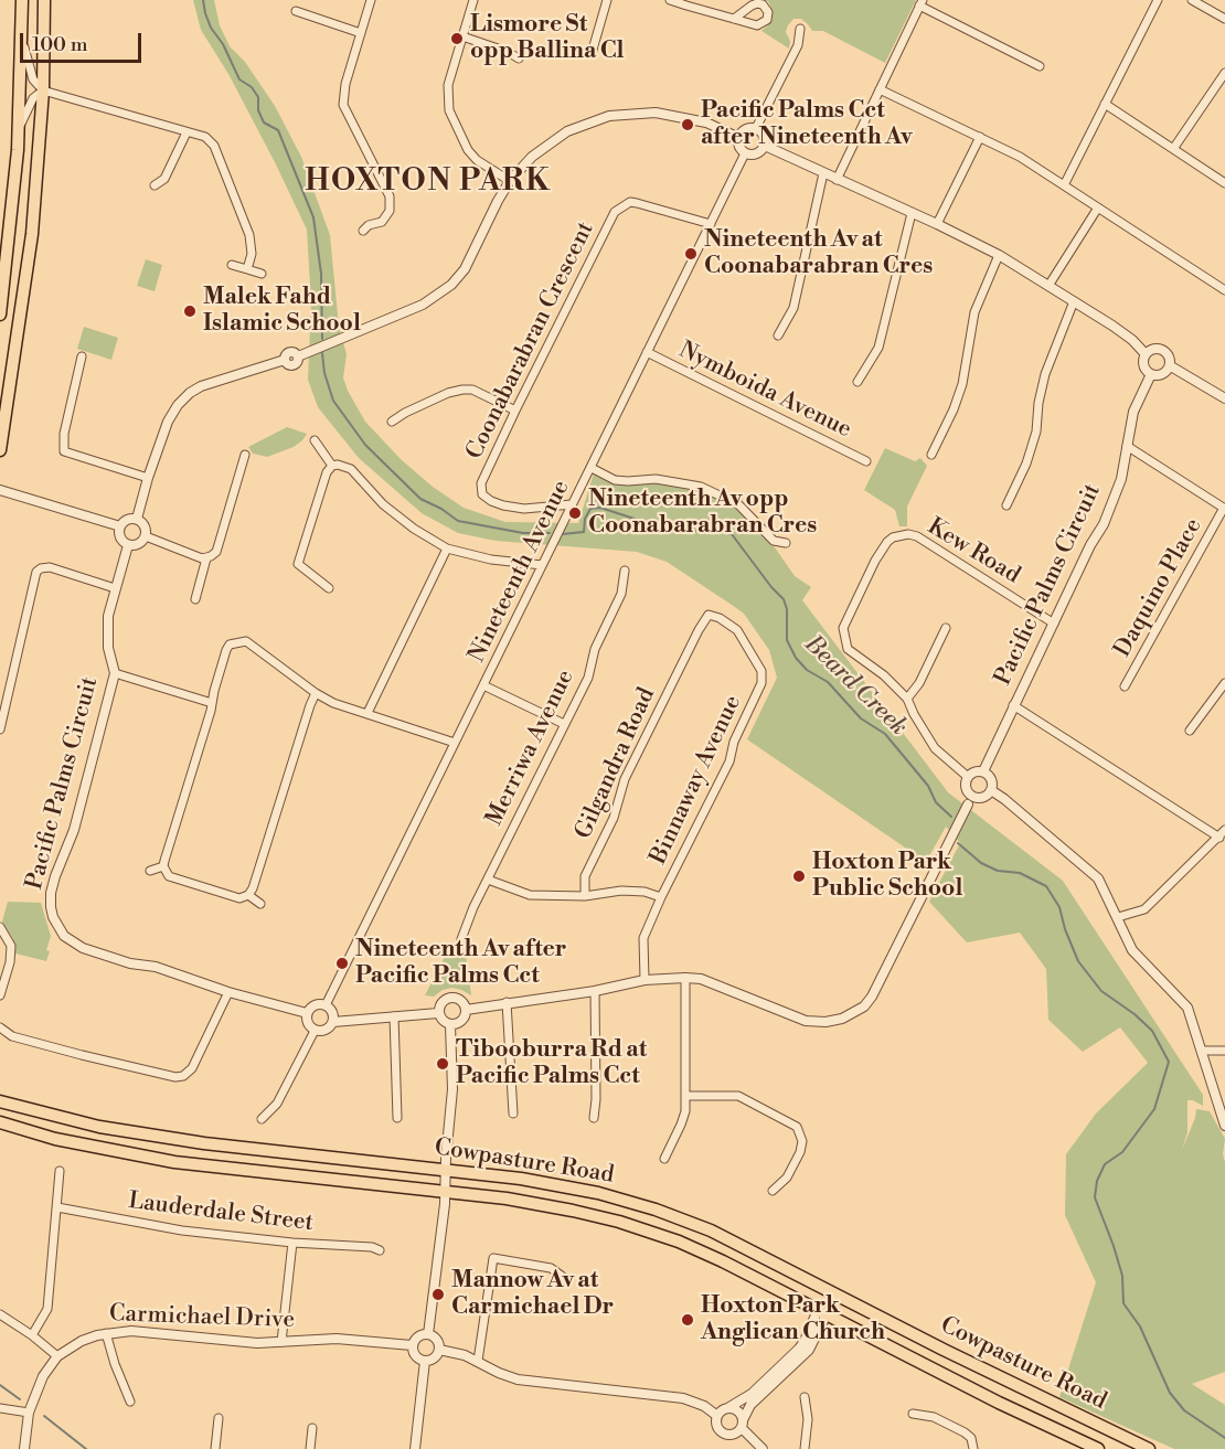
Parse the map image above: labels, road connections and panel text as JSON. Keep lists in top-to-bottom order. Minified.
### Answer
{"streets":{"main road":["Cowpasture Road"],"street":["Coonabarabran Crescent","Nymboida Avenue","Kew Road","Nineteenth Avenue","Pacific Palms Circuit","Daquino Place","Merriwa Avenue","Gilgandra Road","Binnaway Avenue","Lauderdale Street","Carmichael Drive"]},"crossings":[["Coonabarabran Crescent","Nineteenth Avenue"],["Nymboida Avenue","Nineteenth Avenue"],["Kew Road","Pacific Palms Circuit"],["Nineteenth Avenue","Pacific Palms Circuit"],["Gilgandra Road","Binnaway Avenue"]],"districts":["HOXTON PARK"],"water":["Beard Creek"],"places":["Lismore St opp Ballina Cl","Pacific Palms Cct after Nineteenth Av","Nineteenth Av at Coonabarabran Cres","Malek Fahd Islamic School","Nineteenth Av opp Coonabarabran Cres","Hoxton Park Public School","Nineteenth Av after Pacific Palms Cct","Tibooburra Rd at Pacific Palms Cct","Mannow Av at Carmichael Dr","Hoxton Park Anglican Church"],"scale_bar":"100 m"}
